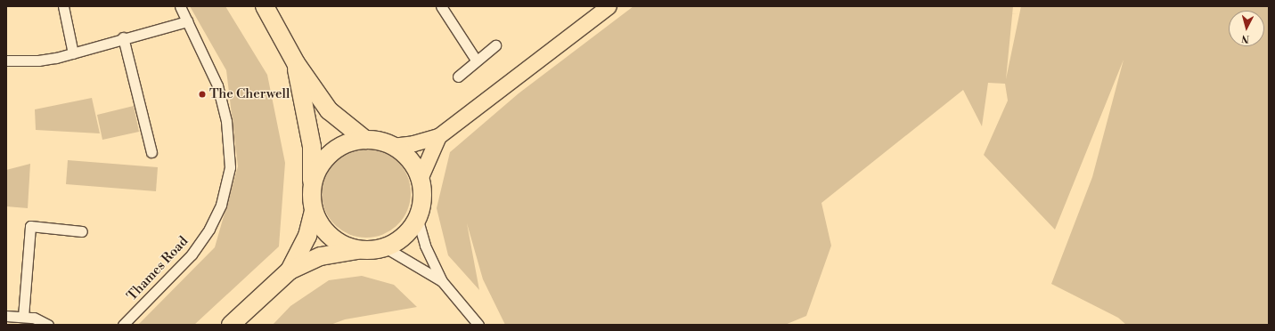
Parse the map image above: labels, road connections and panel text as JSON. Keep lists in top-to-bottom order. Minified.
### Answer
{"streets":{"street":["Thames Road"]},"places":["The Cherwell"],"north":"bottom"}
